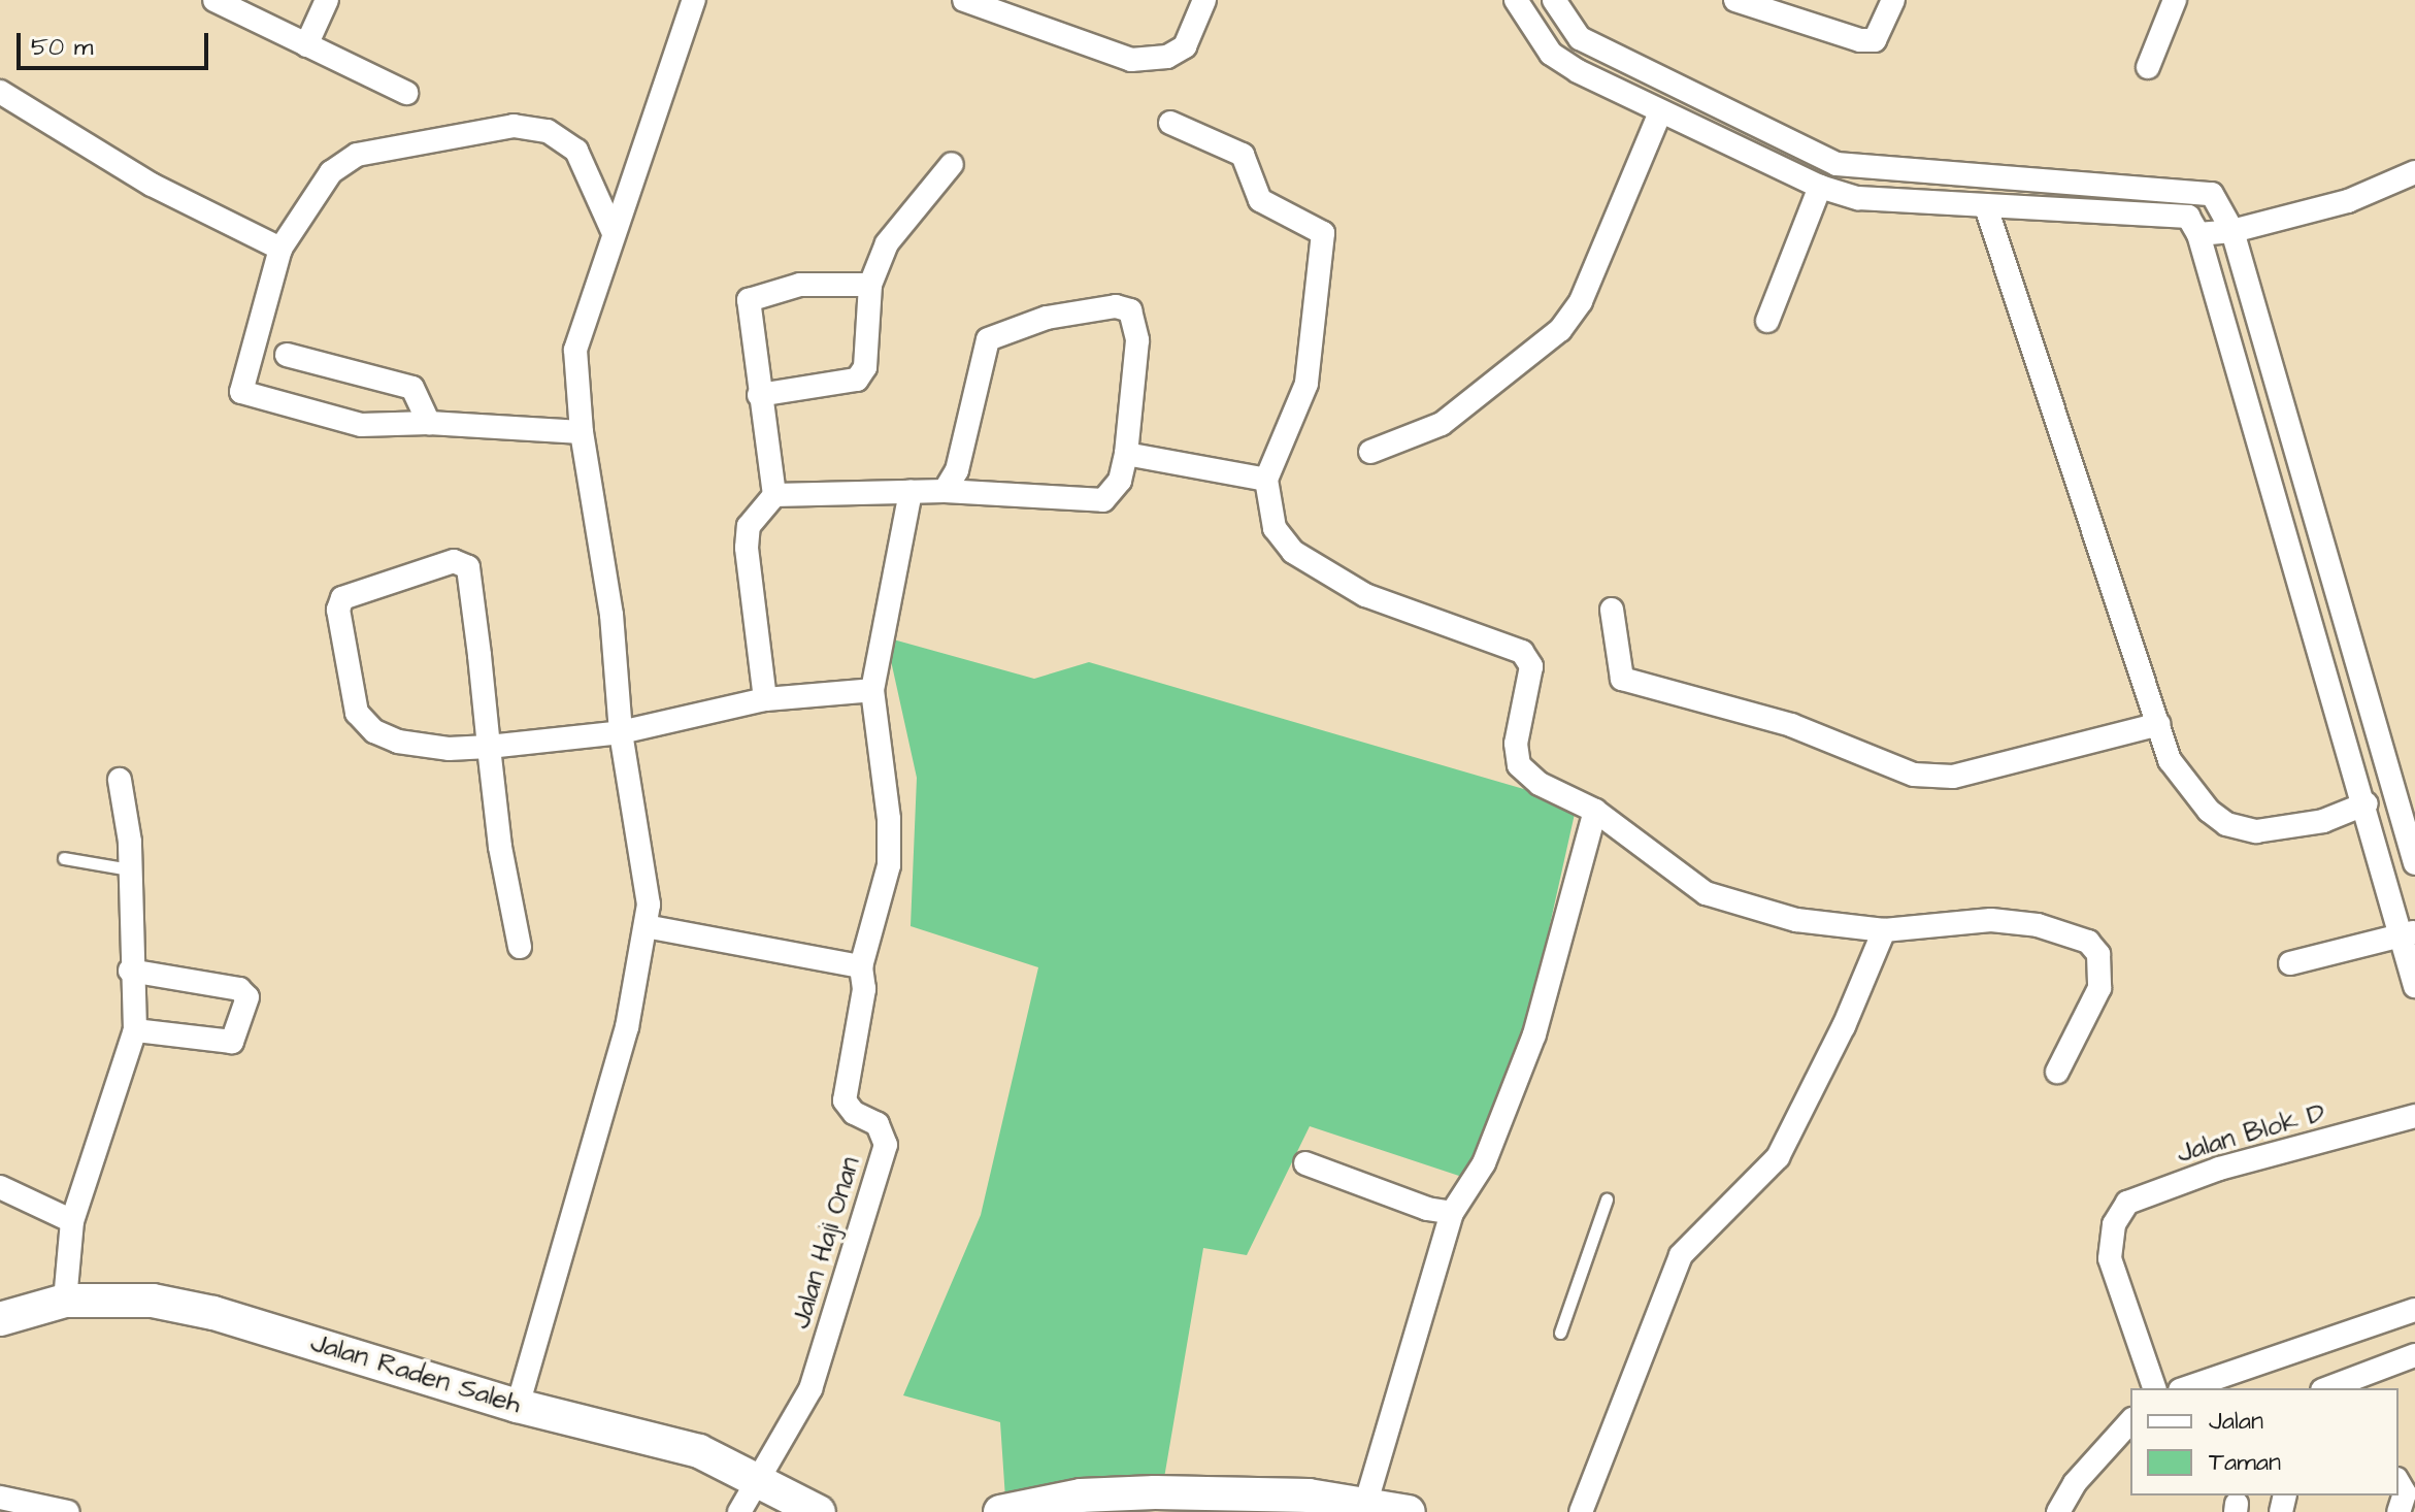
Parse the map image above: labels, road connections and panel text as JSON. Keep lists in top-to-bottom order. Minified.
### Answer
{"streets":{"street":["Jalan Blok D","Jalan Haji Onan","Jalan Raden Saleh"]},"crossings":[["Jalan Haji Onan","Jalan Raden Saleh"]],"legend":["Jalan","Taman"],"scale_bar":"50 m"}
